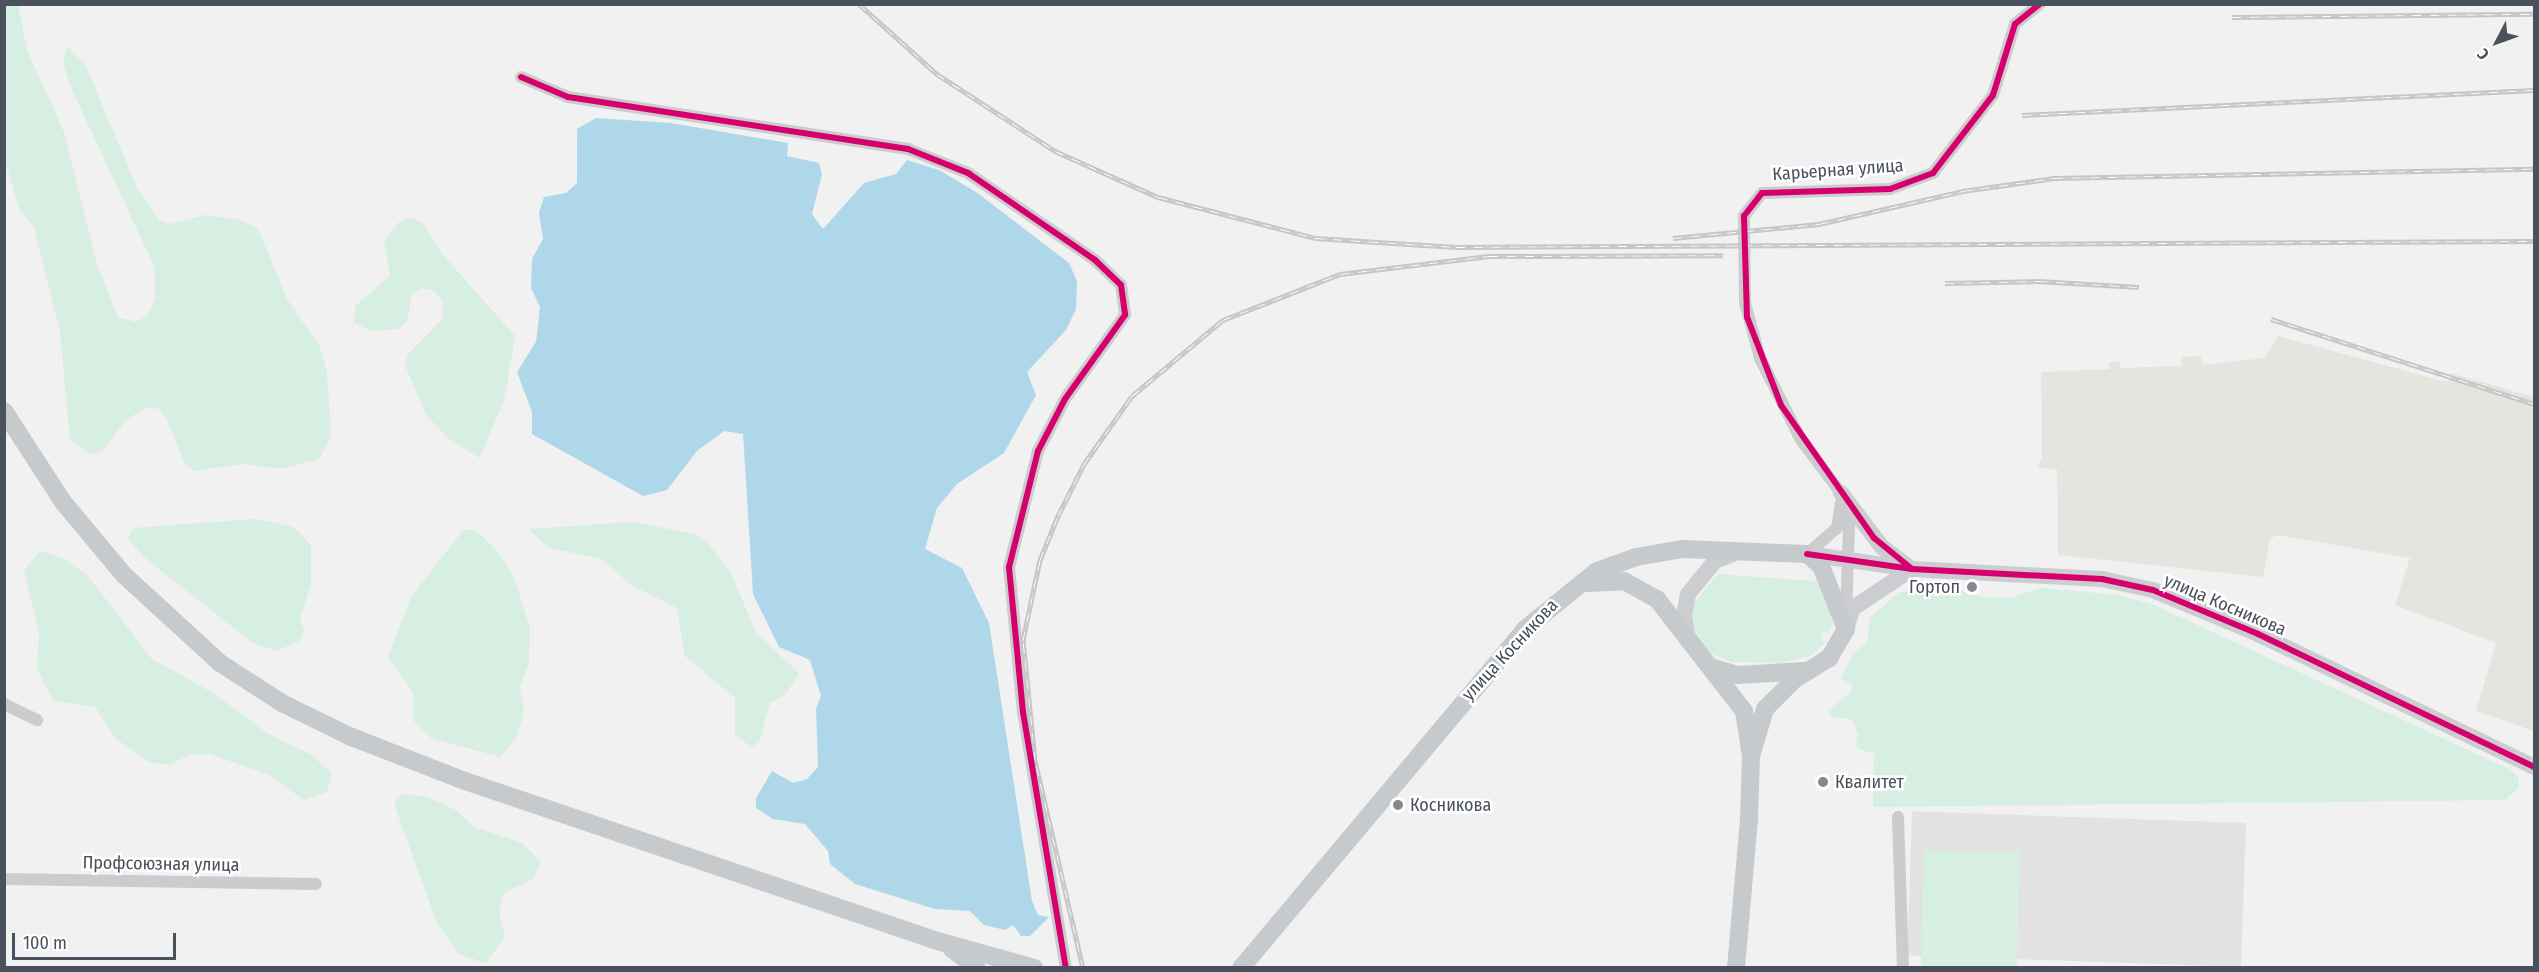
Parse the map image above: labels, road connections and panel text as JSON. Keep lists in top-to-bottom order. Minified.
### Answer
{"streets":{"main road":["улица Косникова"],"street":["Карьерная улица","Профсоюзная улица"]},"places":["Гортоп","Квалитет","Косникова"],"scale_bar":"100 m","north":"bottom left"}
